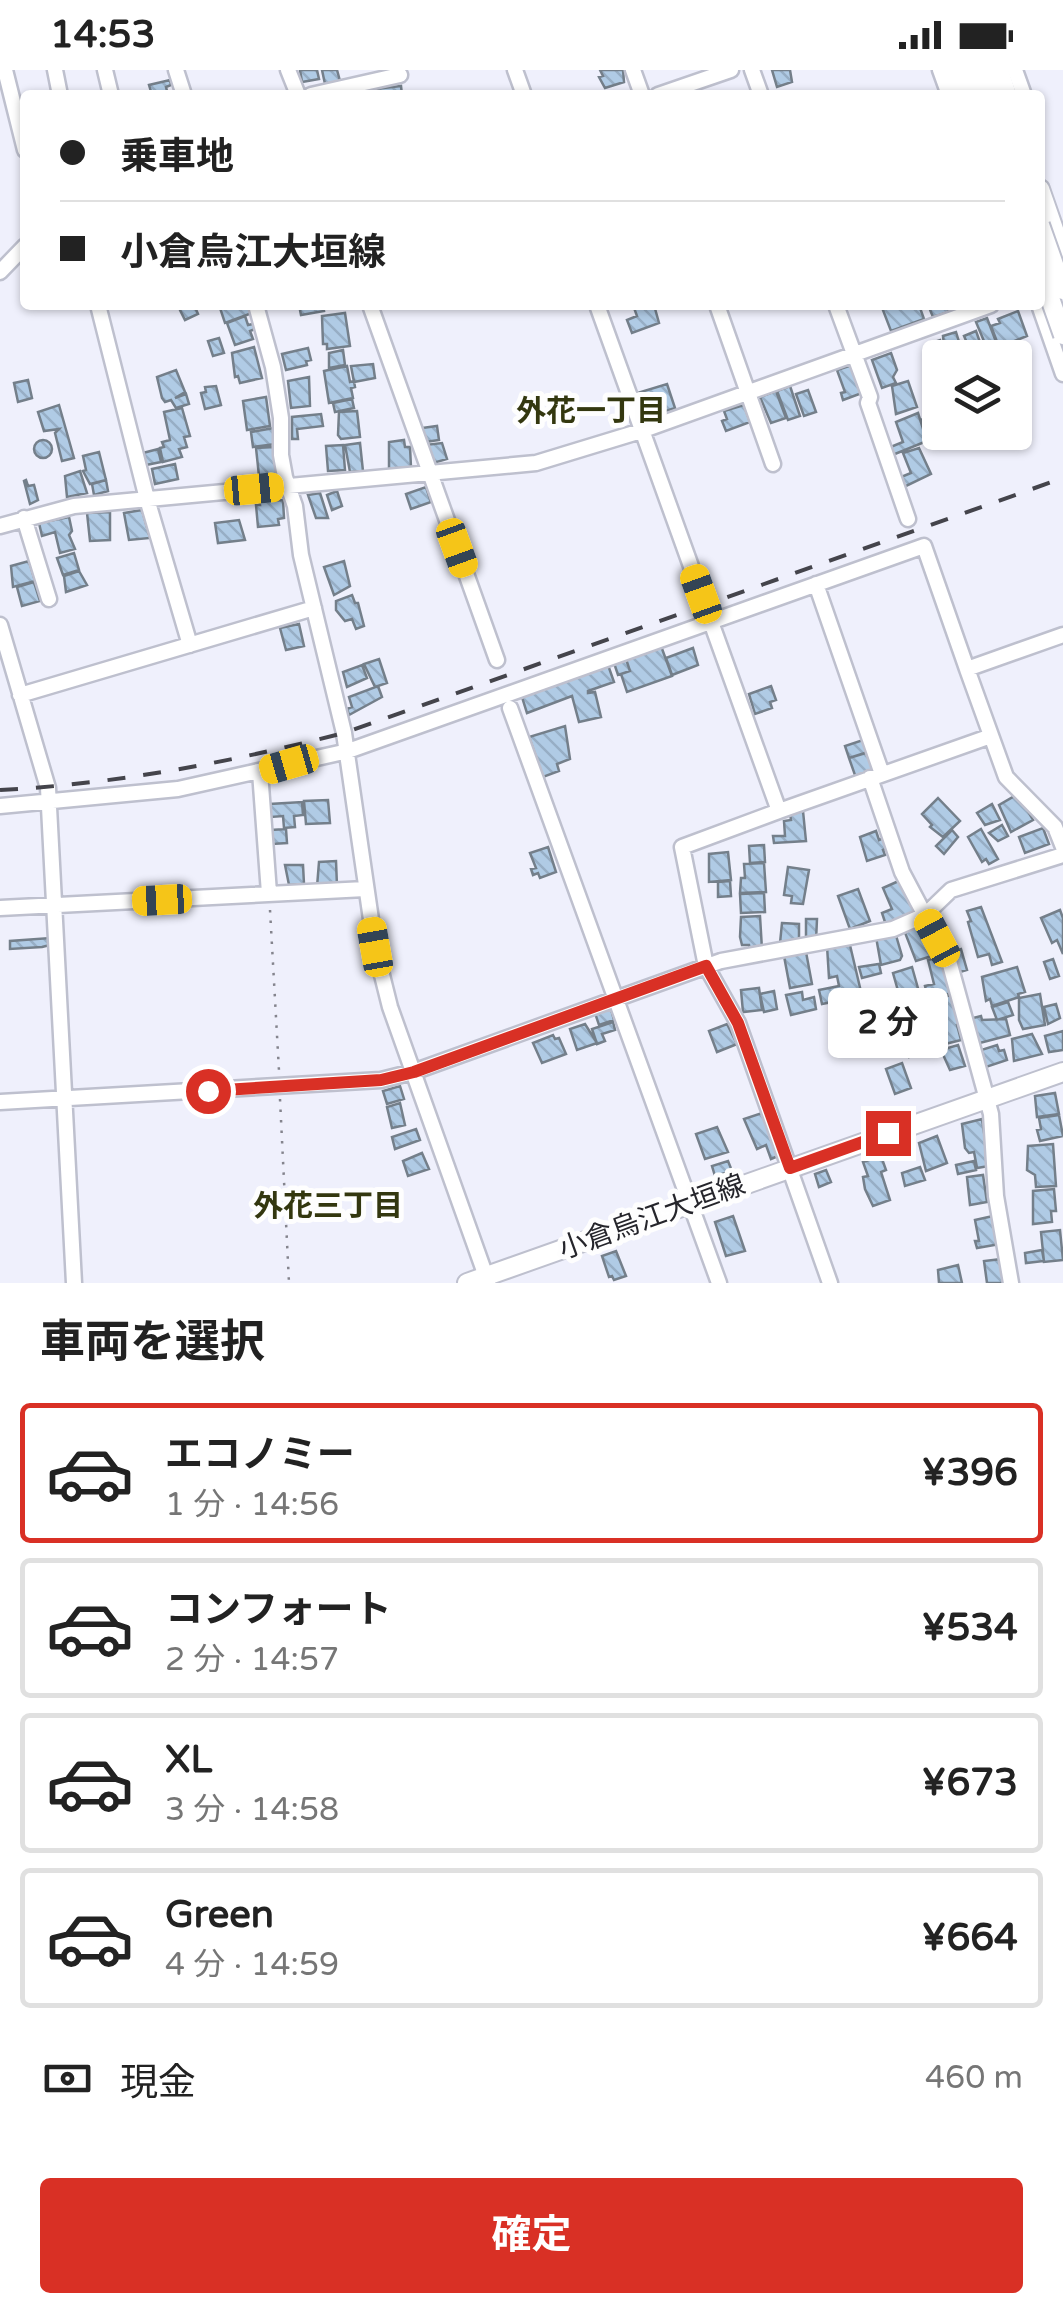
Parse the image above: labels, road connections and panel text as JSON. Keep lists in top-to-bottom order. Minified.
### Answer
{"streets":{"main road":["小倉烏江大垣線"]},"districts":["外花一丁目","外花三丁目"],"page":{"status":"14:53","banner":["乗車地","小倉烏江大垣線"],"bubble":"2 分","heading":"車両を選択","list":[{"name":"エコノミー","note":"1 分 · 14:56","value":"¥396"},{"name":"コンフォート","note":"2 分 · 14:57","value":"¥534"},{"name":"XL","note":"3 分 · 14:58","value":"¥673"},{"name":"Green","note":"4 分 · 14:59","value":"¥664"}],"pay":["現金","460 m"],"buttons":"確定"}}
